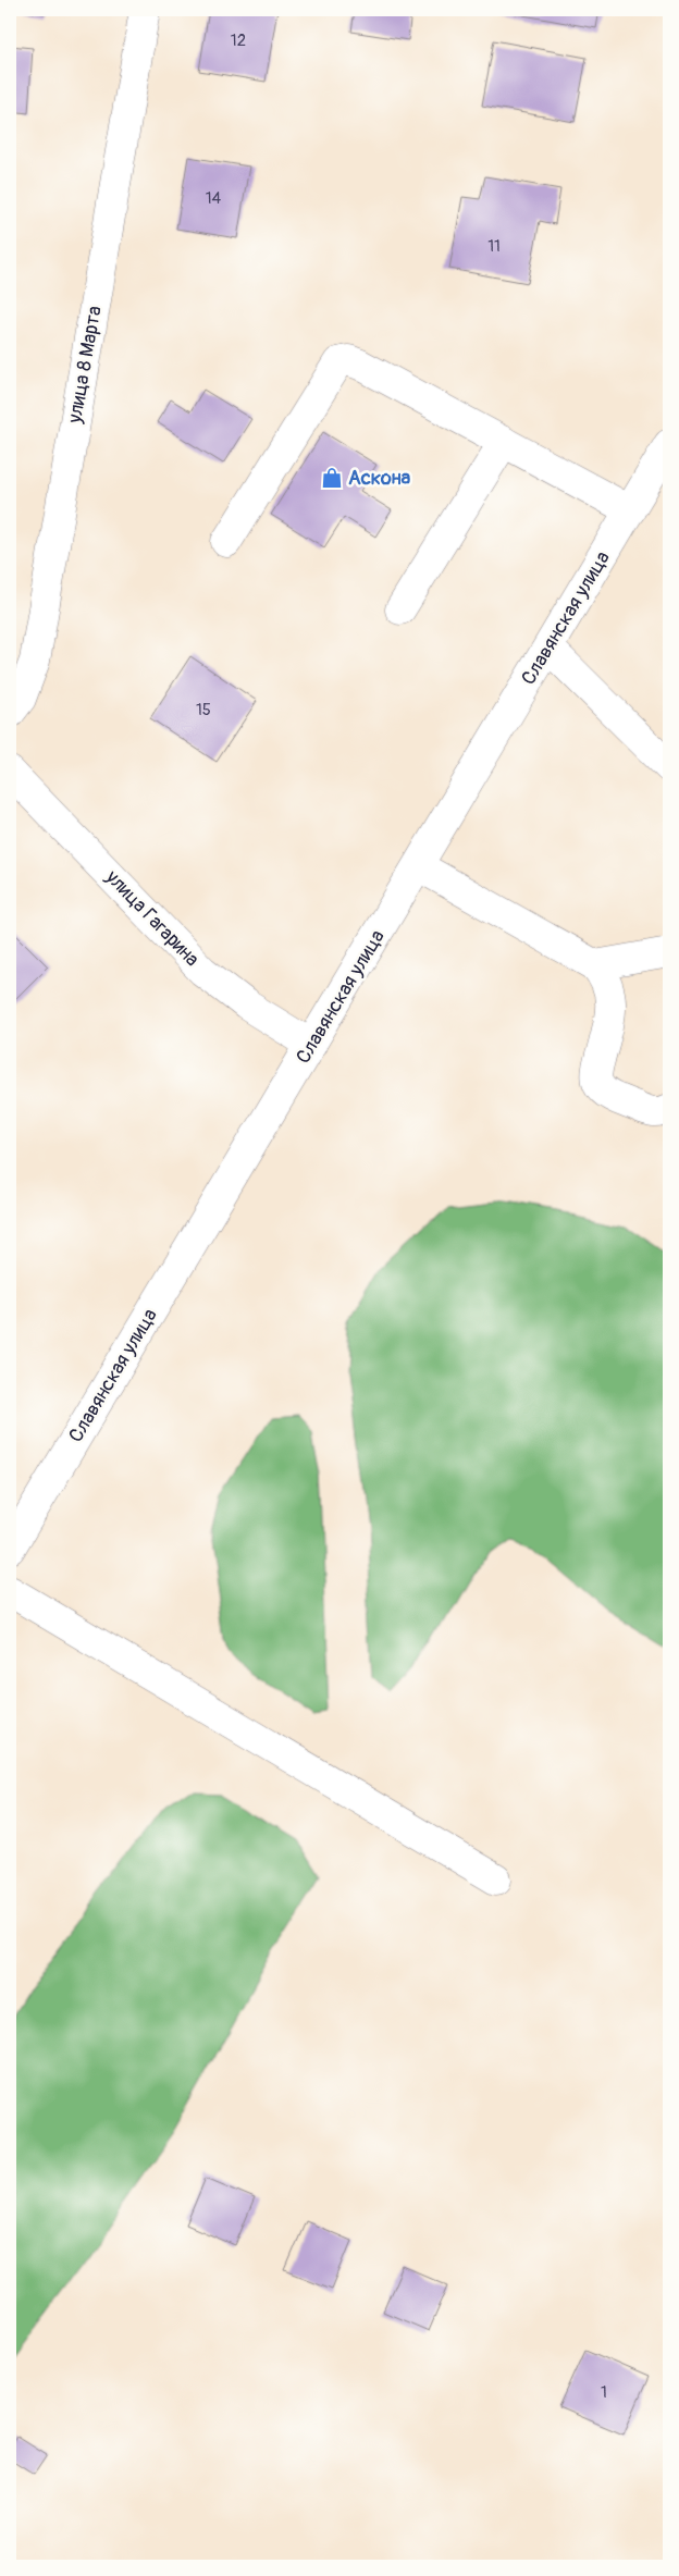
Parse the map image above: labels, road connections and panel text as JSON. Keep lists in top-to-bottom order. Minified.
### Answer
{"streets":{"street":["улица 8 Марта","Славянская улица","улица Гагарина"]},"crossings":[["Славянская улица","улица Гагарина"]],"places":{"shop":["Аскона"]},"house_numbers":["12","14","11","15","1"]}
